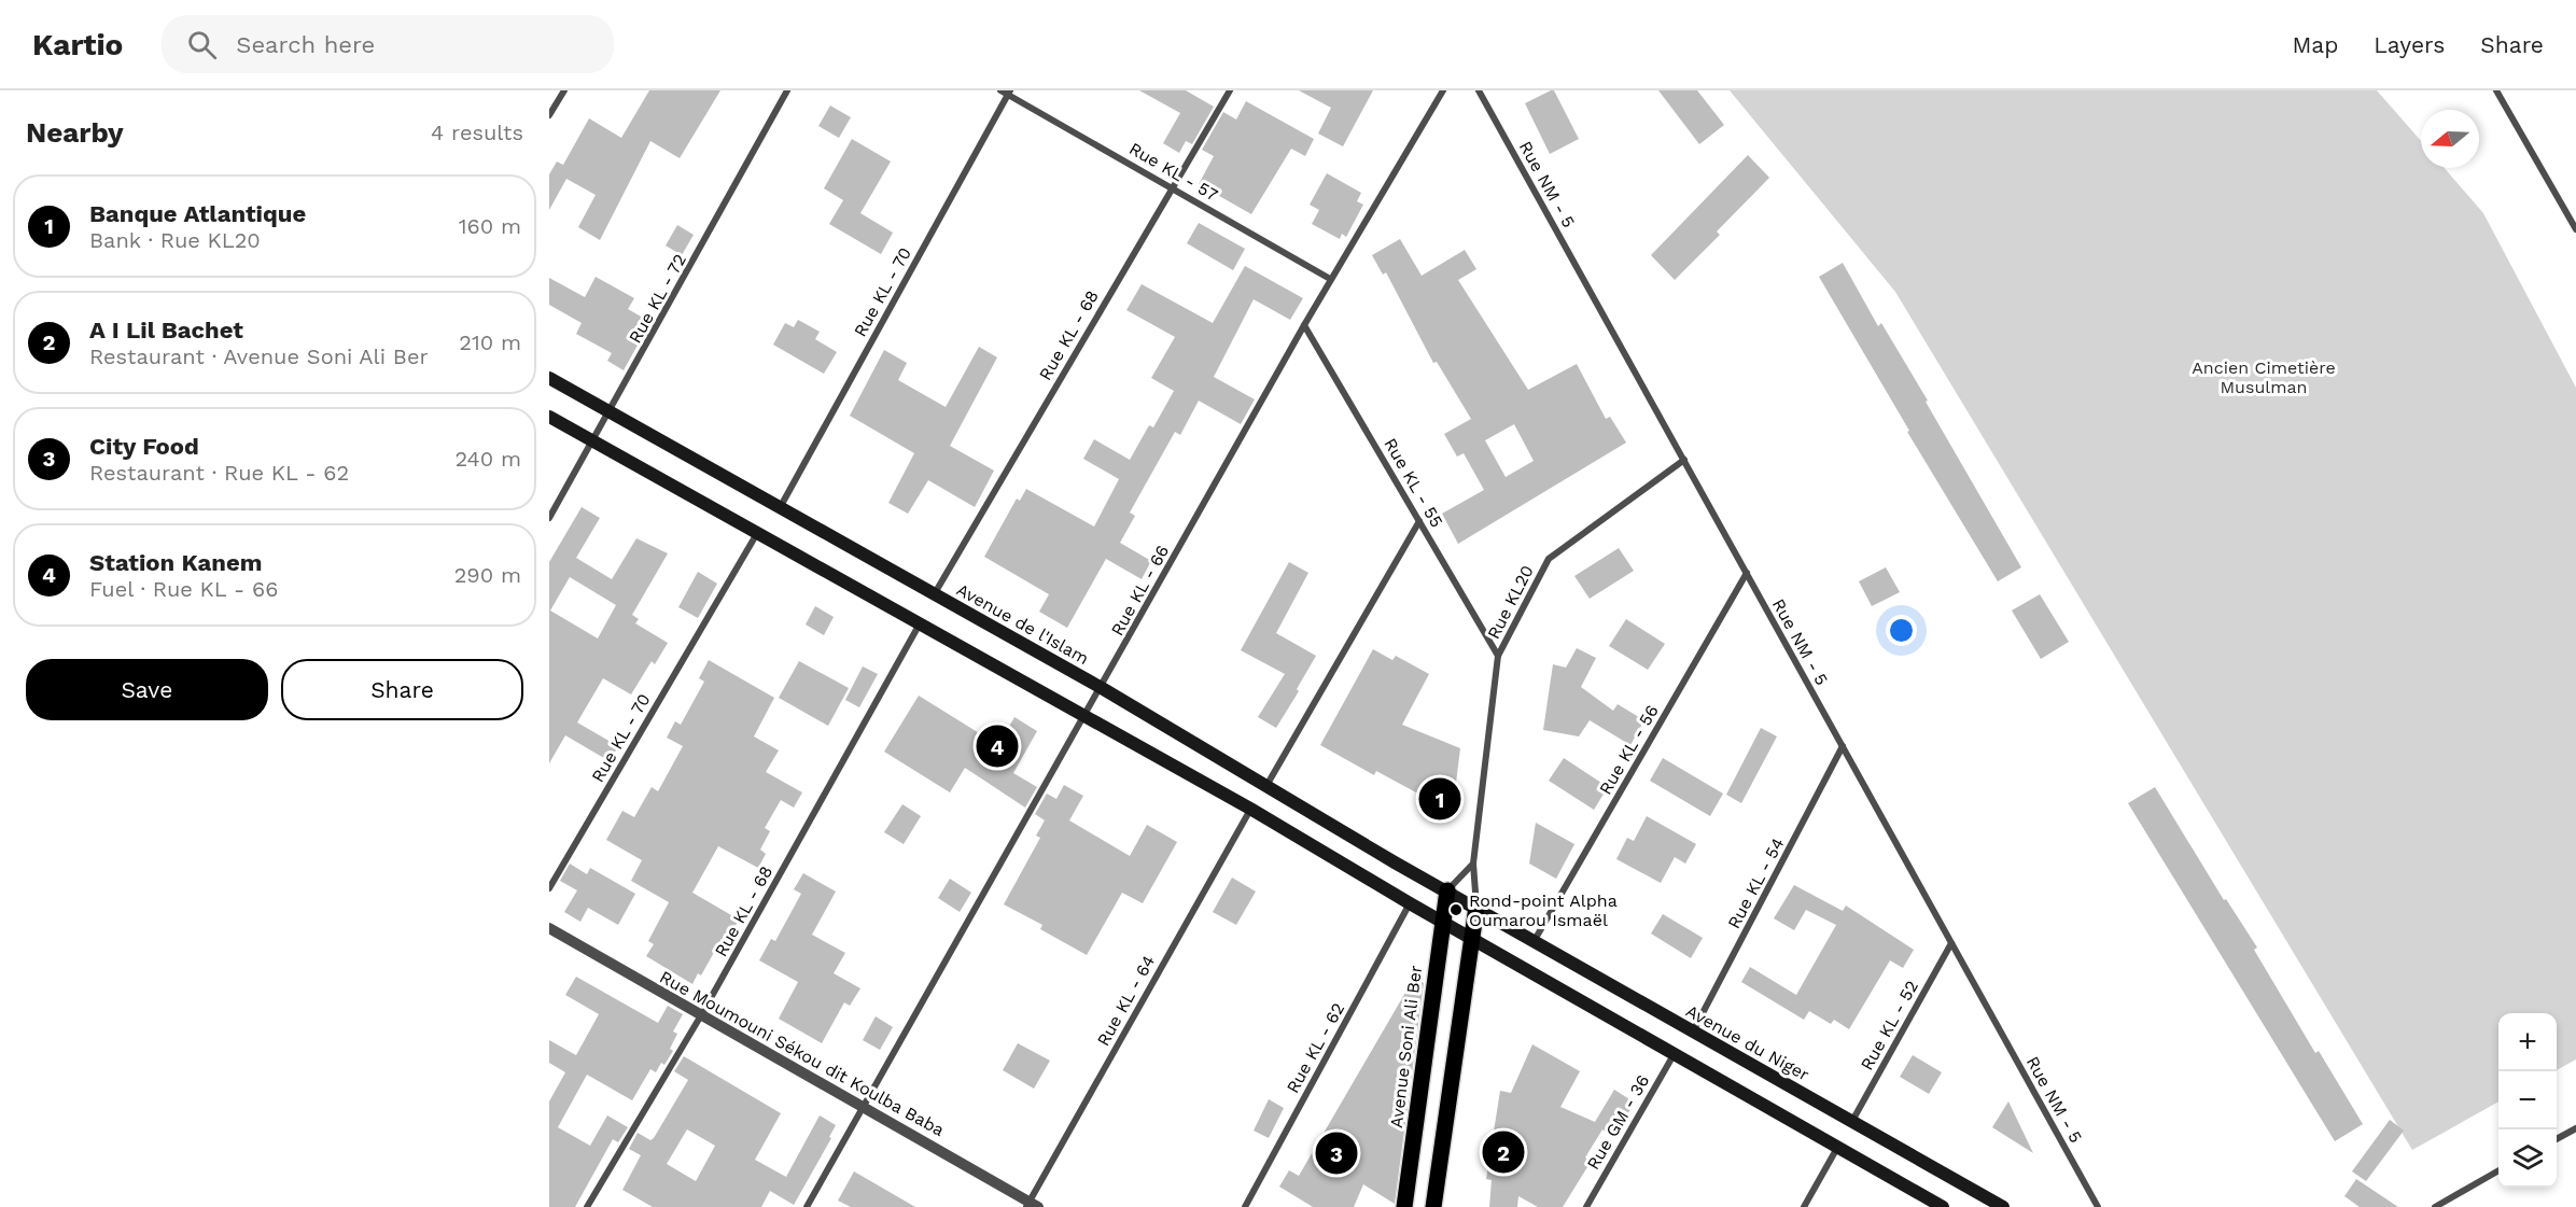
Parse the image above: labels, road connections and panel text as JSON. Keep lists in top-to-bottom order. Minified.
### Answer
{"streets":{"main road":["Avenue de l'Islam","Avenue du Niger","Avenue Soni Ali Ber"],"street":["Rue KL - 57","Rue NM - 5","Rue KL - 70","Rue KL - 72","Rue KL - 68","Rue KL - 55","Rue KL - 66","Rue KL20","Rue KL - 56","Rue KL - 54","Rue KL - 64","Rue KL - 52","Rue KL - 62","Rue Moumouni Sékou dit Koulba Baba","Rue GM - 36"]},"crossings":[["Rue KL - 57","Rue KL - 70"],["Rue KL - 57","Rue KL - 68"],["Rue KL - 57","Rue KL - 66"],["Rue NM - 5","Rue KL20"],["Rue NM - 5","Rue KL - 56"],["Rue NM - 5","Rue KL - 54"],["Rue NM - 5","Rue KL - 52"],["Rue KL - 70","Avenue de l'Islam"],["Rue KL - 72","Avenue de l'Islam"],["Rue KL - 68","Avenue de l'Islam"],["Rue KL - 68","Rue Moumouni Sékou dit Koulba Baba"],["Rue KL - 55","Rue KL - 66"],["Rue KL - 55","Rue KL20"],["Rue KL - 66","Avenue de l'Islam"],["Rue KL - 66","Rue Moumouni Sékou dit Koulba Baba"],["Rue KL20","Avenue de l'Islam"],["Rue KL20","Avenue du Niger"],["Avenue de l'Islam","Avenue du Niger"],["Avenue de l'Islam","Avenue Soni Ali Ber"],["Rue KL - 56","Avenue du Niger"],["Rue KL - 54","Avenue du Niger"],["Rue KL - 64","Rue Moumouni Sékou dit Koulba Baba"],["Rue KL - 52","Avenue du Niger"]],"parks":["Ancien Cimetière Musulman"],"places":["Rond-point Alpha Oumarou Ismaël"],"north":"left","page":{"header":"Kartio","search":"Search here","nav":["Map","Layers","Share"],"heading":["Nearby","4 results"],"list":[{"mark":"1","name":"Banque Atlantique","note":"Bank · Rue KL20","value":"160 m"},{"mark":"2","name":"A I Lil Bachet","note":"Restaurant · Avenue Soni Ali Ber","value":"210 m"},{"mark":"3","name":"City Food","note":"Restaurant · Rue KL - 62","value":"240 m"},{"mark":"4","name":"Station Kanem","note":"Fuel · Rue KL - 66","value":"290 m"}],"buttons":["Save","Share"],"pins":["4","1","2","3"],"map_buttons":["+","−"]}}
